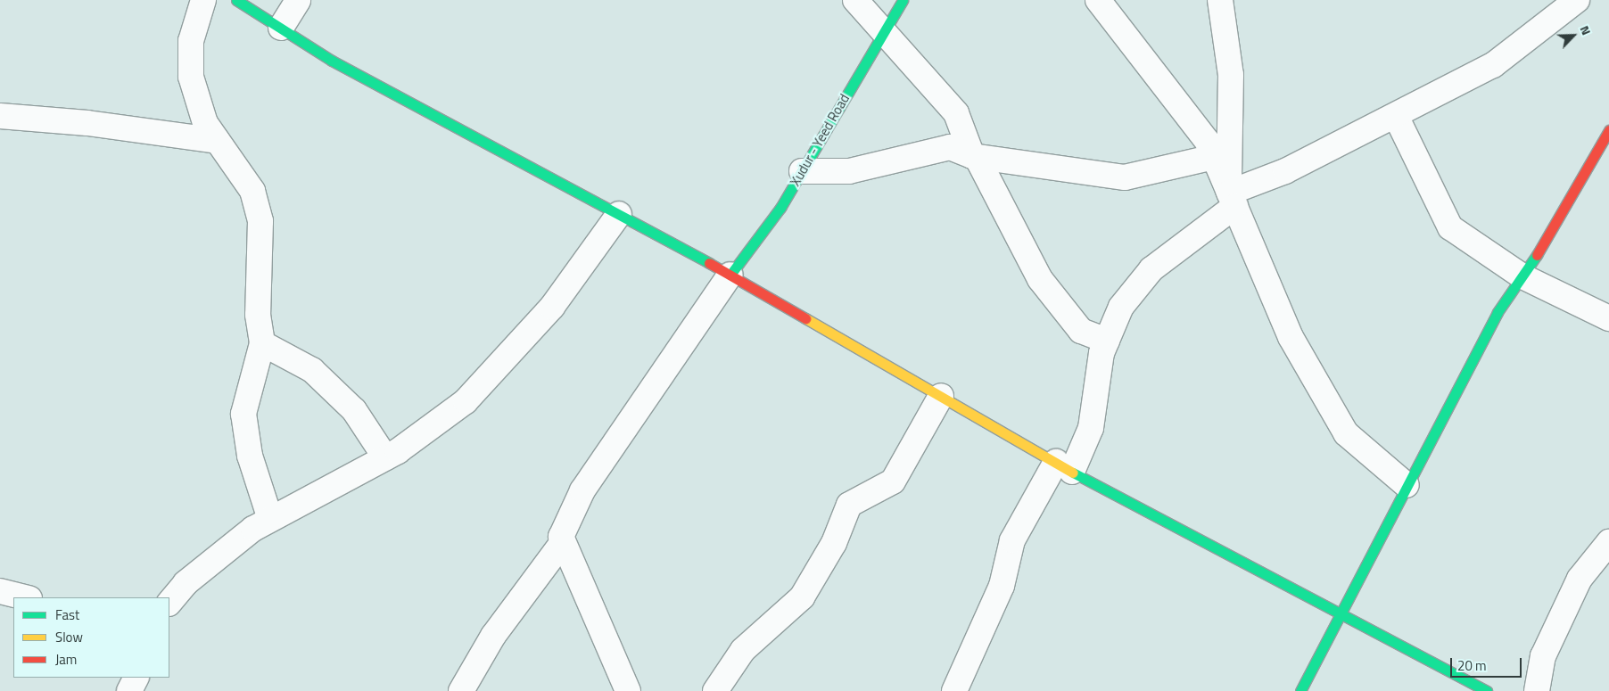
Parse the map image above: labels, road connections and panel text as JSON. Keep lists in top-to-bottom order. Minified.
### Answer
{"streets":{"main road":["Xudur - Yeed Road"]},"legend":["Fast","Slow","Jam"],"scale_bar":"20 m","north":"top right"}
